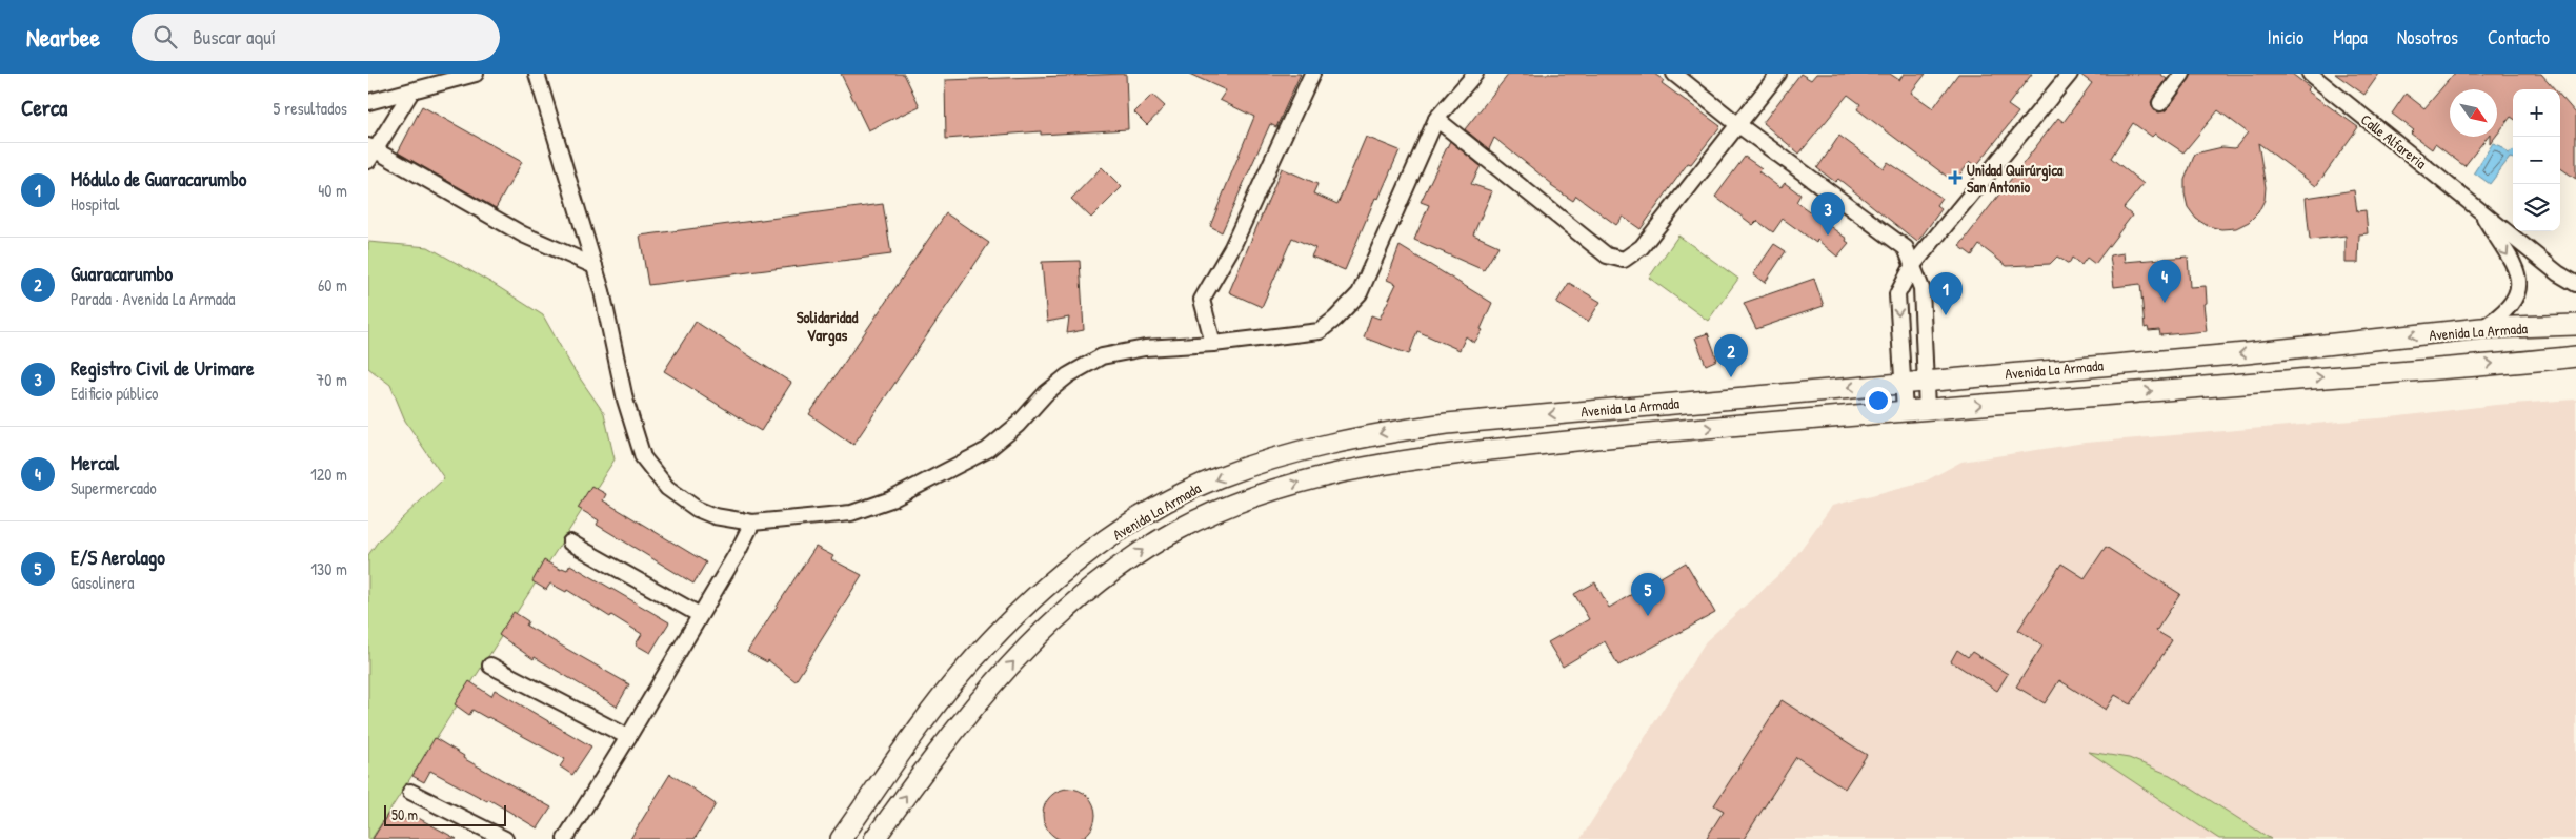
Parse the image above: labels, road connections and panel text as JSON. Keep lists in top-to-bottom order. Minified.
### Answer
{"streets":{"main road":["Avenida La Armada"],"street":["Calle Alfareria"]},"crossings":[["Calle Alfareria","Avenida La Armada"]],"districts":["Solidaridad Vargas"],"places":{"health":["Unidad Quirúrgica San Antonio"]},"scale_bar":"50 m","north":"bottom right","page":{"header":"Nearbee","search":"Buscar aquí","nav":["Inicio","Mapa","Nosotros","Contacto"],"heading":["Cerca","5 resultados"],"map_buttons":["+","−"],"list":[{"mark":"1","name":"Módulo de Guaracarumbo","note":"Hospital","value":"40 m"},{"mark":"2","name":"Guaracarumbo","note":"Parada · Avenida La Armada","value":"60 m"},{"mark":"3","name":"Registro Civil de Urimare","note":"Edificio público","value":"70 m"},{"mark":"4","name":"Mercal","note":"Supermercado","value":"120 m"},{"mark":"5","name":"E/S Aerolago","note":"Gasolinera","value":"130 m"}],"pins":["3","4","1","2","5"],"scale":"50 m"}}
